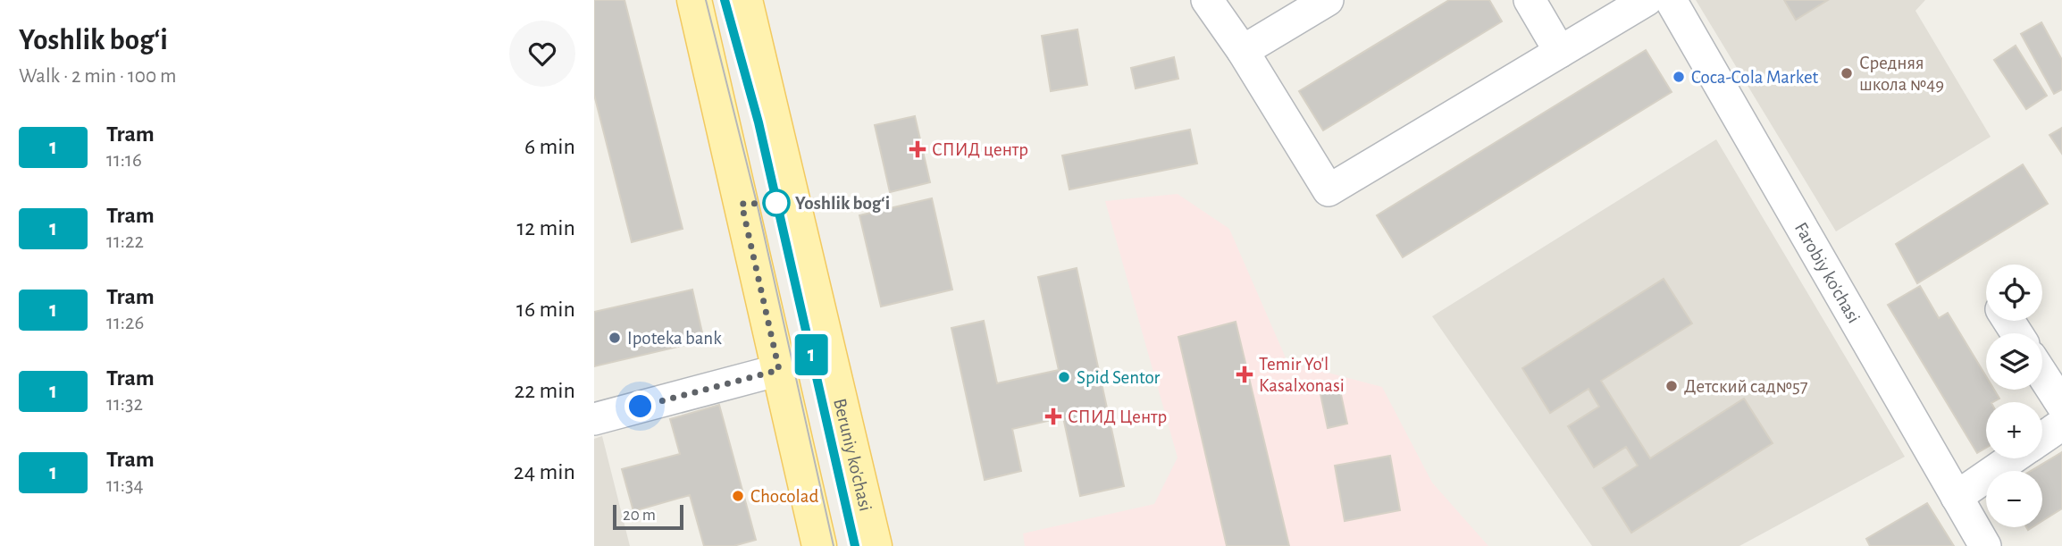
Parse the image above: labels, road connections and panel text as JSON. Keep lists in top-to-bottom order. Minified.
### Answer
{"streets":{"main road":["Beruniy ko'chasi"],"street":["Farobiy ko'chasi"]},"places":{"other":["Средняя школа №49","Coca-Cola Market","Yoshlik bogʻi","Ipoteka bank","Spid Sentor","Детский сад№57","Chocolad"],"health":["СПИД центр","Temir Yo'l Kasalxonasi","СПИД Центр"]},"lines":["tram line 1"],"scale_bar":"20 m","page":{"heading":["Yoshlik bogʻi","Walk · 2 min · 100 m"],"on_map":"1","list":[{"mark":"1","name":"Tram","note":"11:16","value":"6 min"},{"mark":"1","name":"Tram","note":"11:22","value":"12 min"},{"mark":"1","name":"Tram","note":"11:26","value":"16 min"},{"mark":"1","name":"Tram","note":"11:32","value":"22 min"},{"mark":"1","name":"Tram","note":"11:34","value":"24 min"}],"map_buttons":["+","−"],"scale":"20 m"}}
